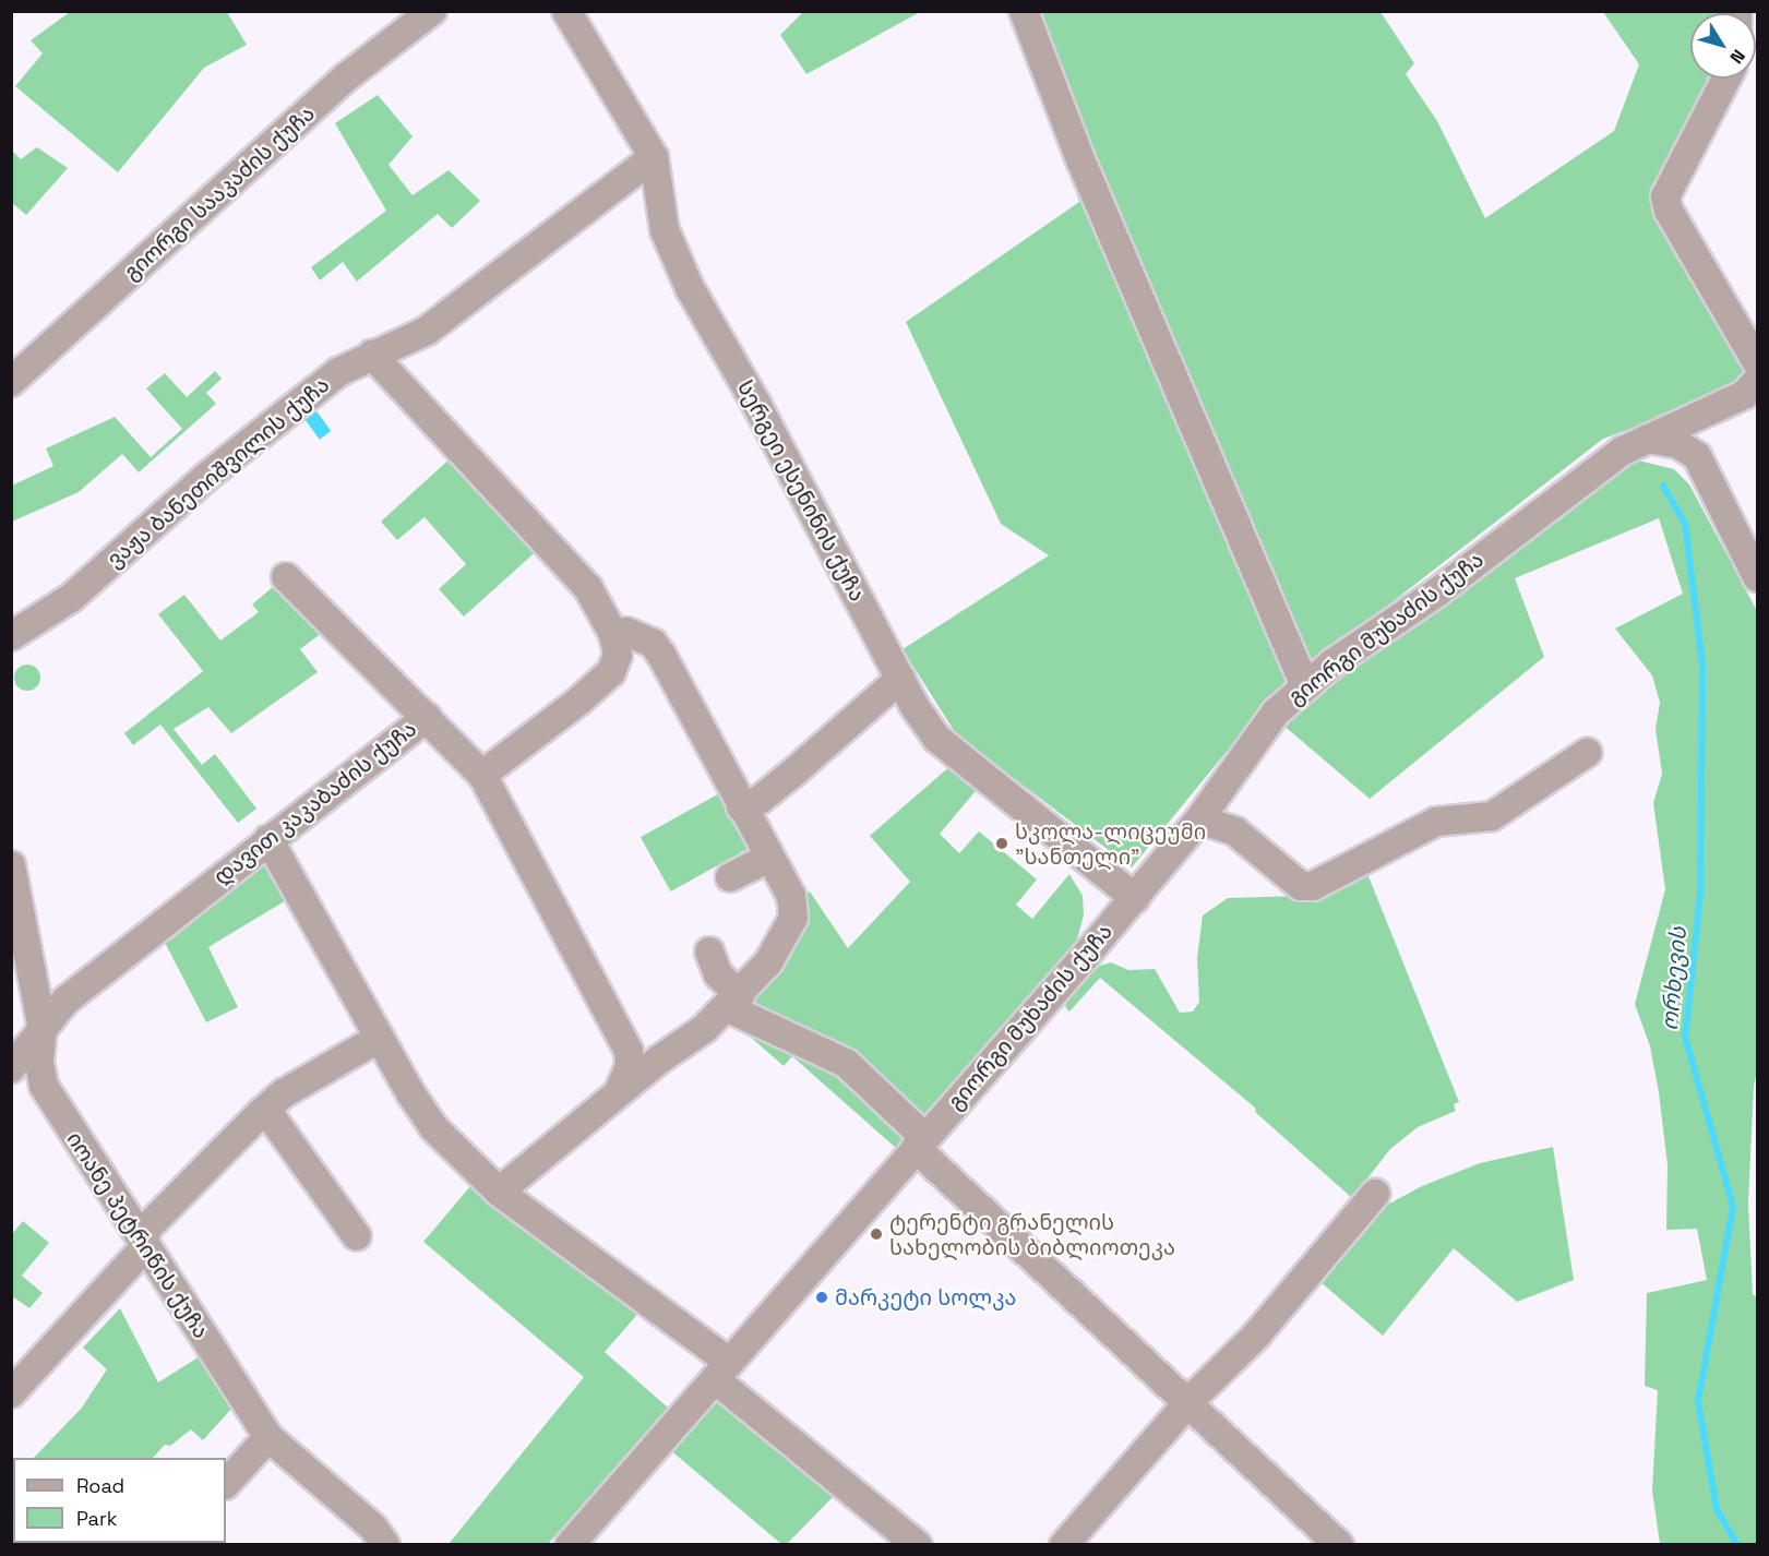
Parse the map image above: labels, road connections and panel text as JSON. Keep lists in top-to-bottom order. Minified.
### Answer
{"streets":{"street":["გიორგი სააკაძის ქუჩა","ვაჟა ბანეთიშვილის ქუჩა","სერგეი ესენინის ქუჩა","გიორგი მუხაძის ქუჩა","დავით კაკაბაძის ქუჩა","იოანე პეტრიწის ქუჩა"]},"crossings":[["ვაჟა ბანეთიშვილის ქუჩა","სერგეი ესენინის ქუჩა"],["სერგეი ესენინის ქუჩა","გიორგი მუხაძის ქუჩა"],["დავით კაკაბაძის ქუჩა","იოანე პეტრიწის ქუჩა"]],"water":["ორხევის"],"places":["სკოლა-ლიცეუმი \"სანთელი\"","ტერენტი გრანელის სახელობის ბიბლიოთეკა","მარკეტი სოლკა"],"legend":["Road","Park"],"north":"bottom right"}
